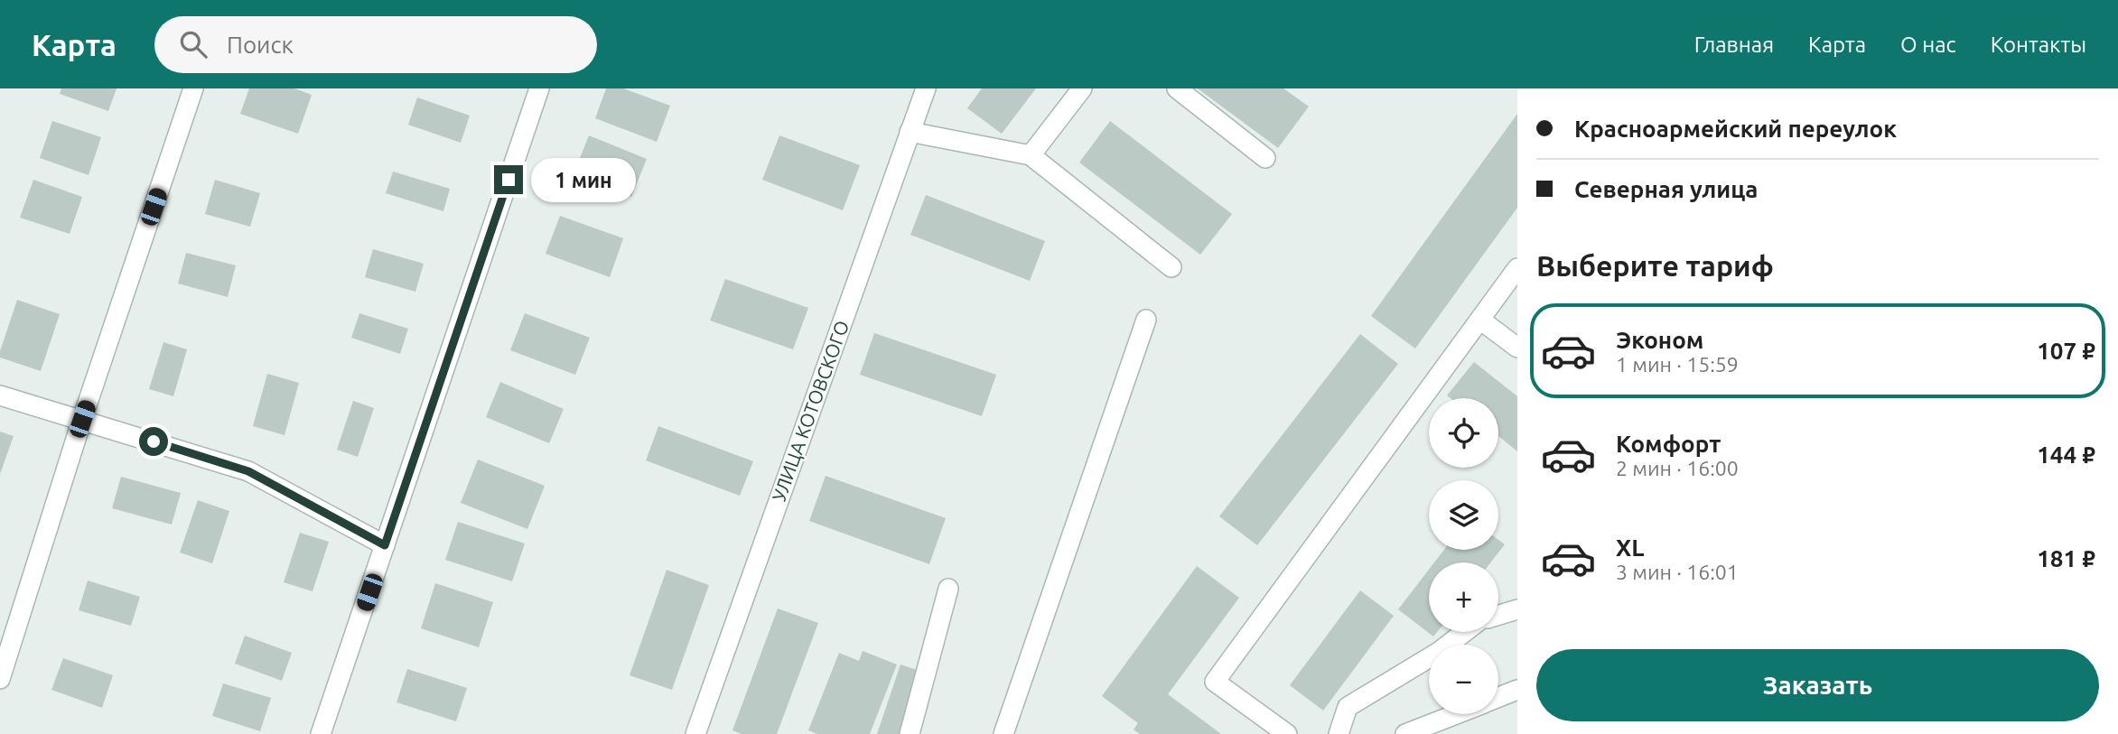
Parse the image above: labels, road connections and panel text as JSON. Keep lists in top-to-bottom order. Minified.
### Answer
{"streets":{"street":["УЛИЦА КОТОВСКОГО"]},"page":{"header":"Карта","search":"Поиск","nav":["Главная","Карта","О нас","Контакты"],"banner":["Красноармейский переулок","Северная улица"],"bubble":"1 мин","heading":"Выберите тариф","list":[{"name":"Эконом","note":"1 мин · 15:59","value":"107 ₽"},{"name":"Комфорт","note":"2 мин · 16:00","value":"144 ₽"},{"name":"XL","note":"3 мин · 16:01","value":"181 ₽"}],"map_buttons":["+","−"],"buttons":"Заказать"}}
